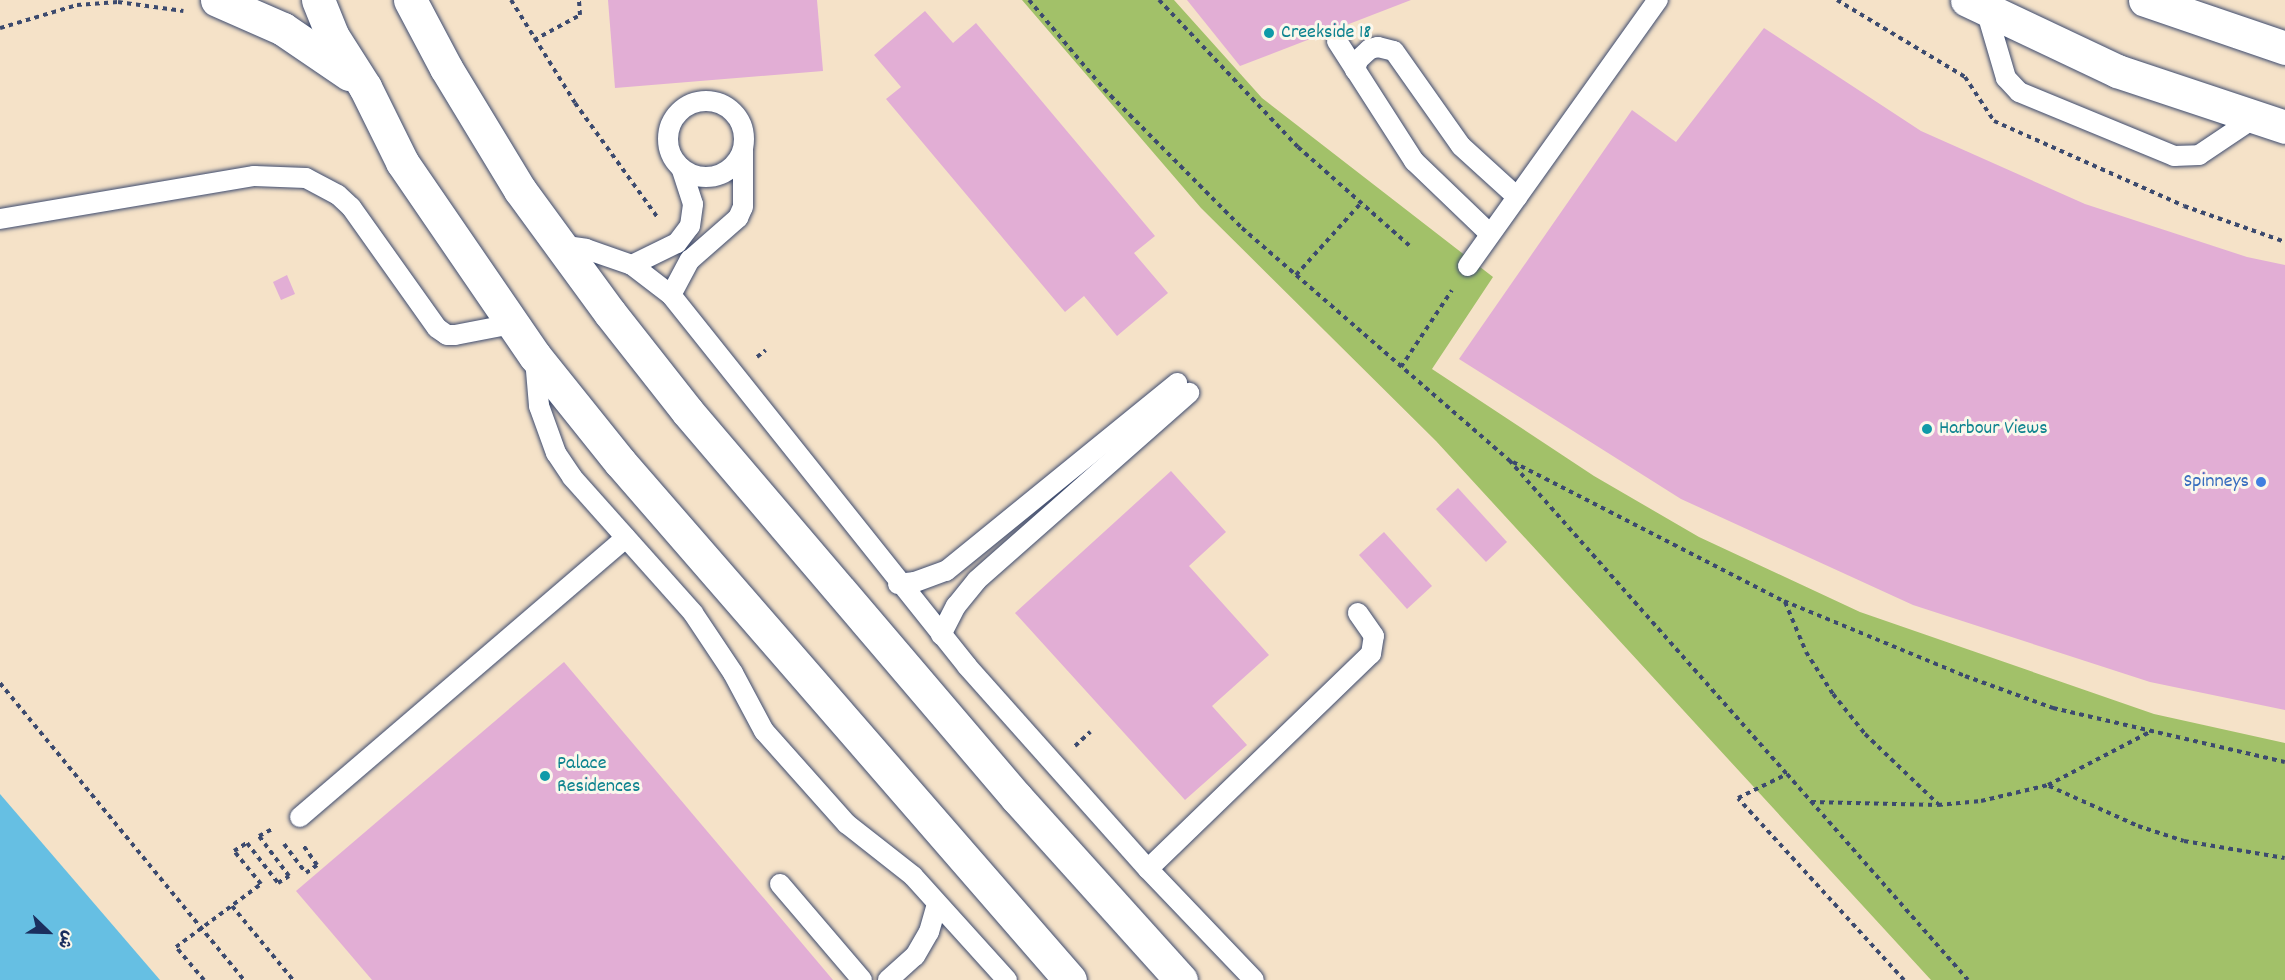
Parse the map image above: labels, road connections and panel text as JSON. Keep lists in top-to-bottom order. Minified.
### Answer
{"places":["Creekside 18","Harbour Views","Spinneys","Palace Residences"],"north":"bottom right"}
